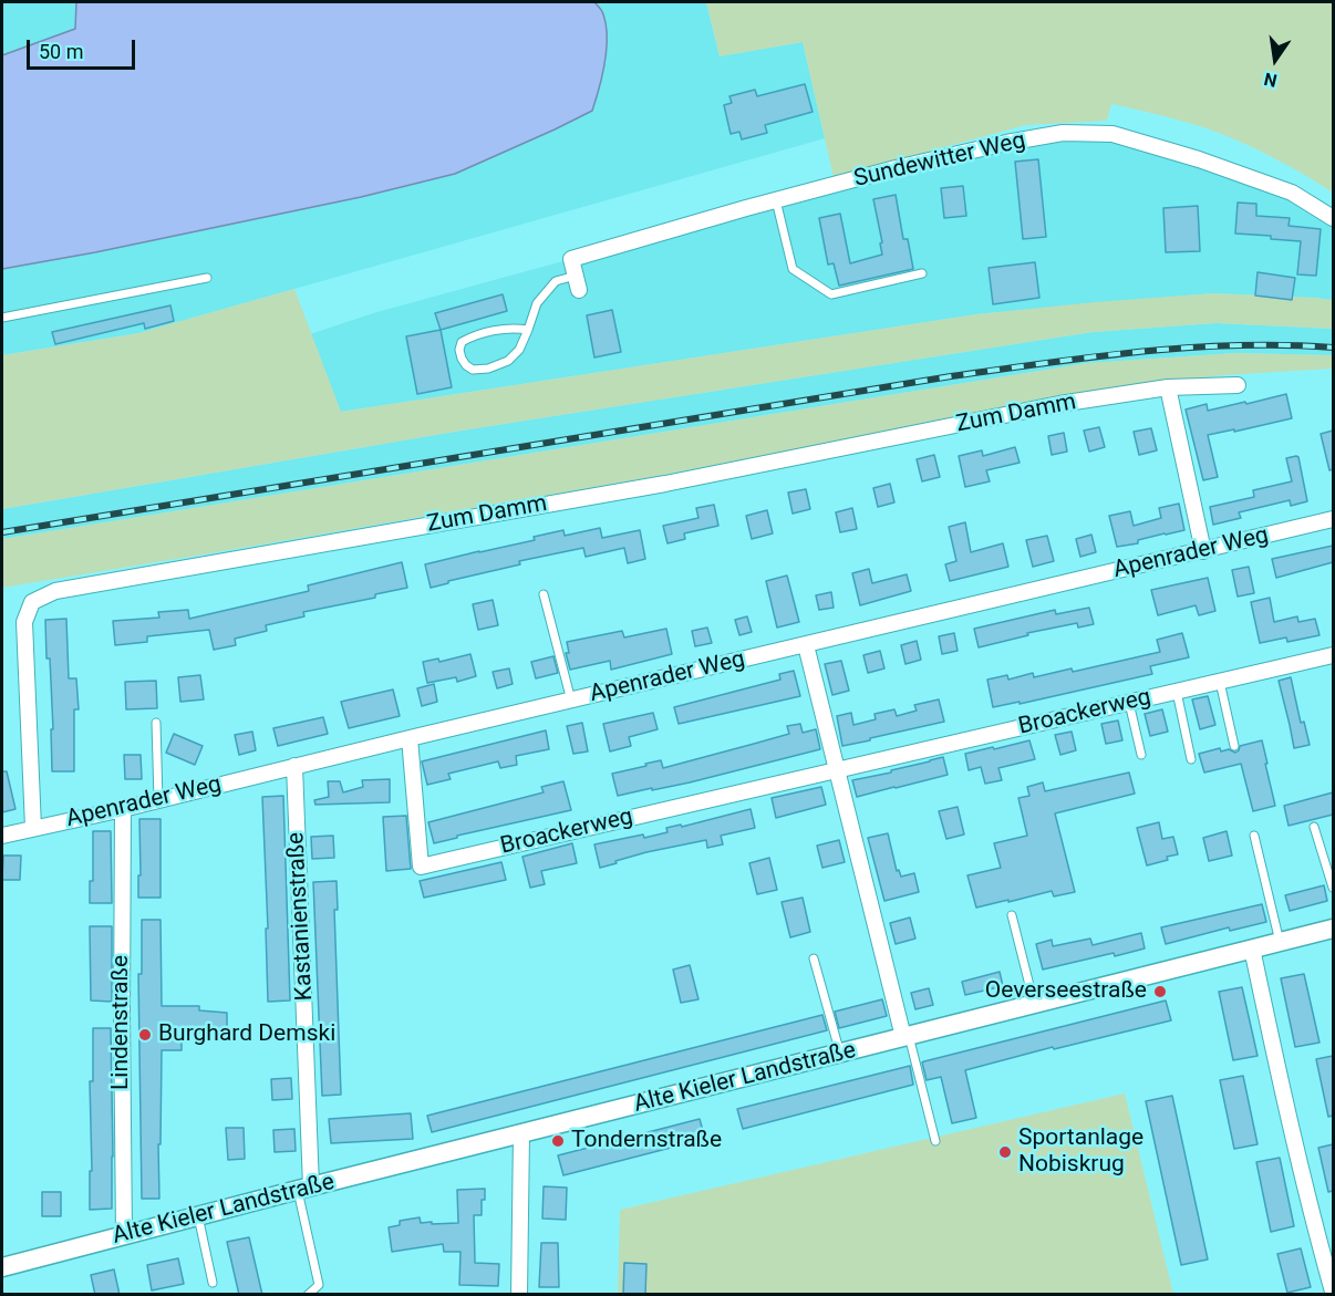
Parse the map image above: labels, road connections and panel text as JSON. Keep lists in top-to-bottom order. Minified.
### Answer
{"streets":{"street":["Sundewitter Weg","Zum Damm","Apenrader Weg","Broackerweg","Kastanienstraße","Lindenstraße","Alte Kieler Landstraße"]},"crossings":[["Zum Damm","Apenrader Weg"],["Apenrader Weg","Broackerweg"],["Apenrader Weg","Kastanienstraße"],["Apenrader Weg","Lindenstraße"],["Kastanienstraße","Alte Kieler Landstraße"],["Lindenstraße","Alte Kieler Landstraße"]],"places":["Oeverseestraße","Burghard Demski","Tondernstraße","Sportanlage Nobiskrug"],"scale_bar":"50 m","north":"bottom"}
